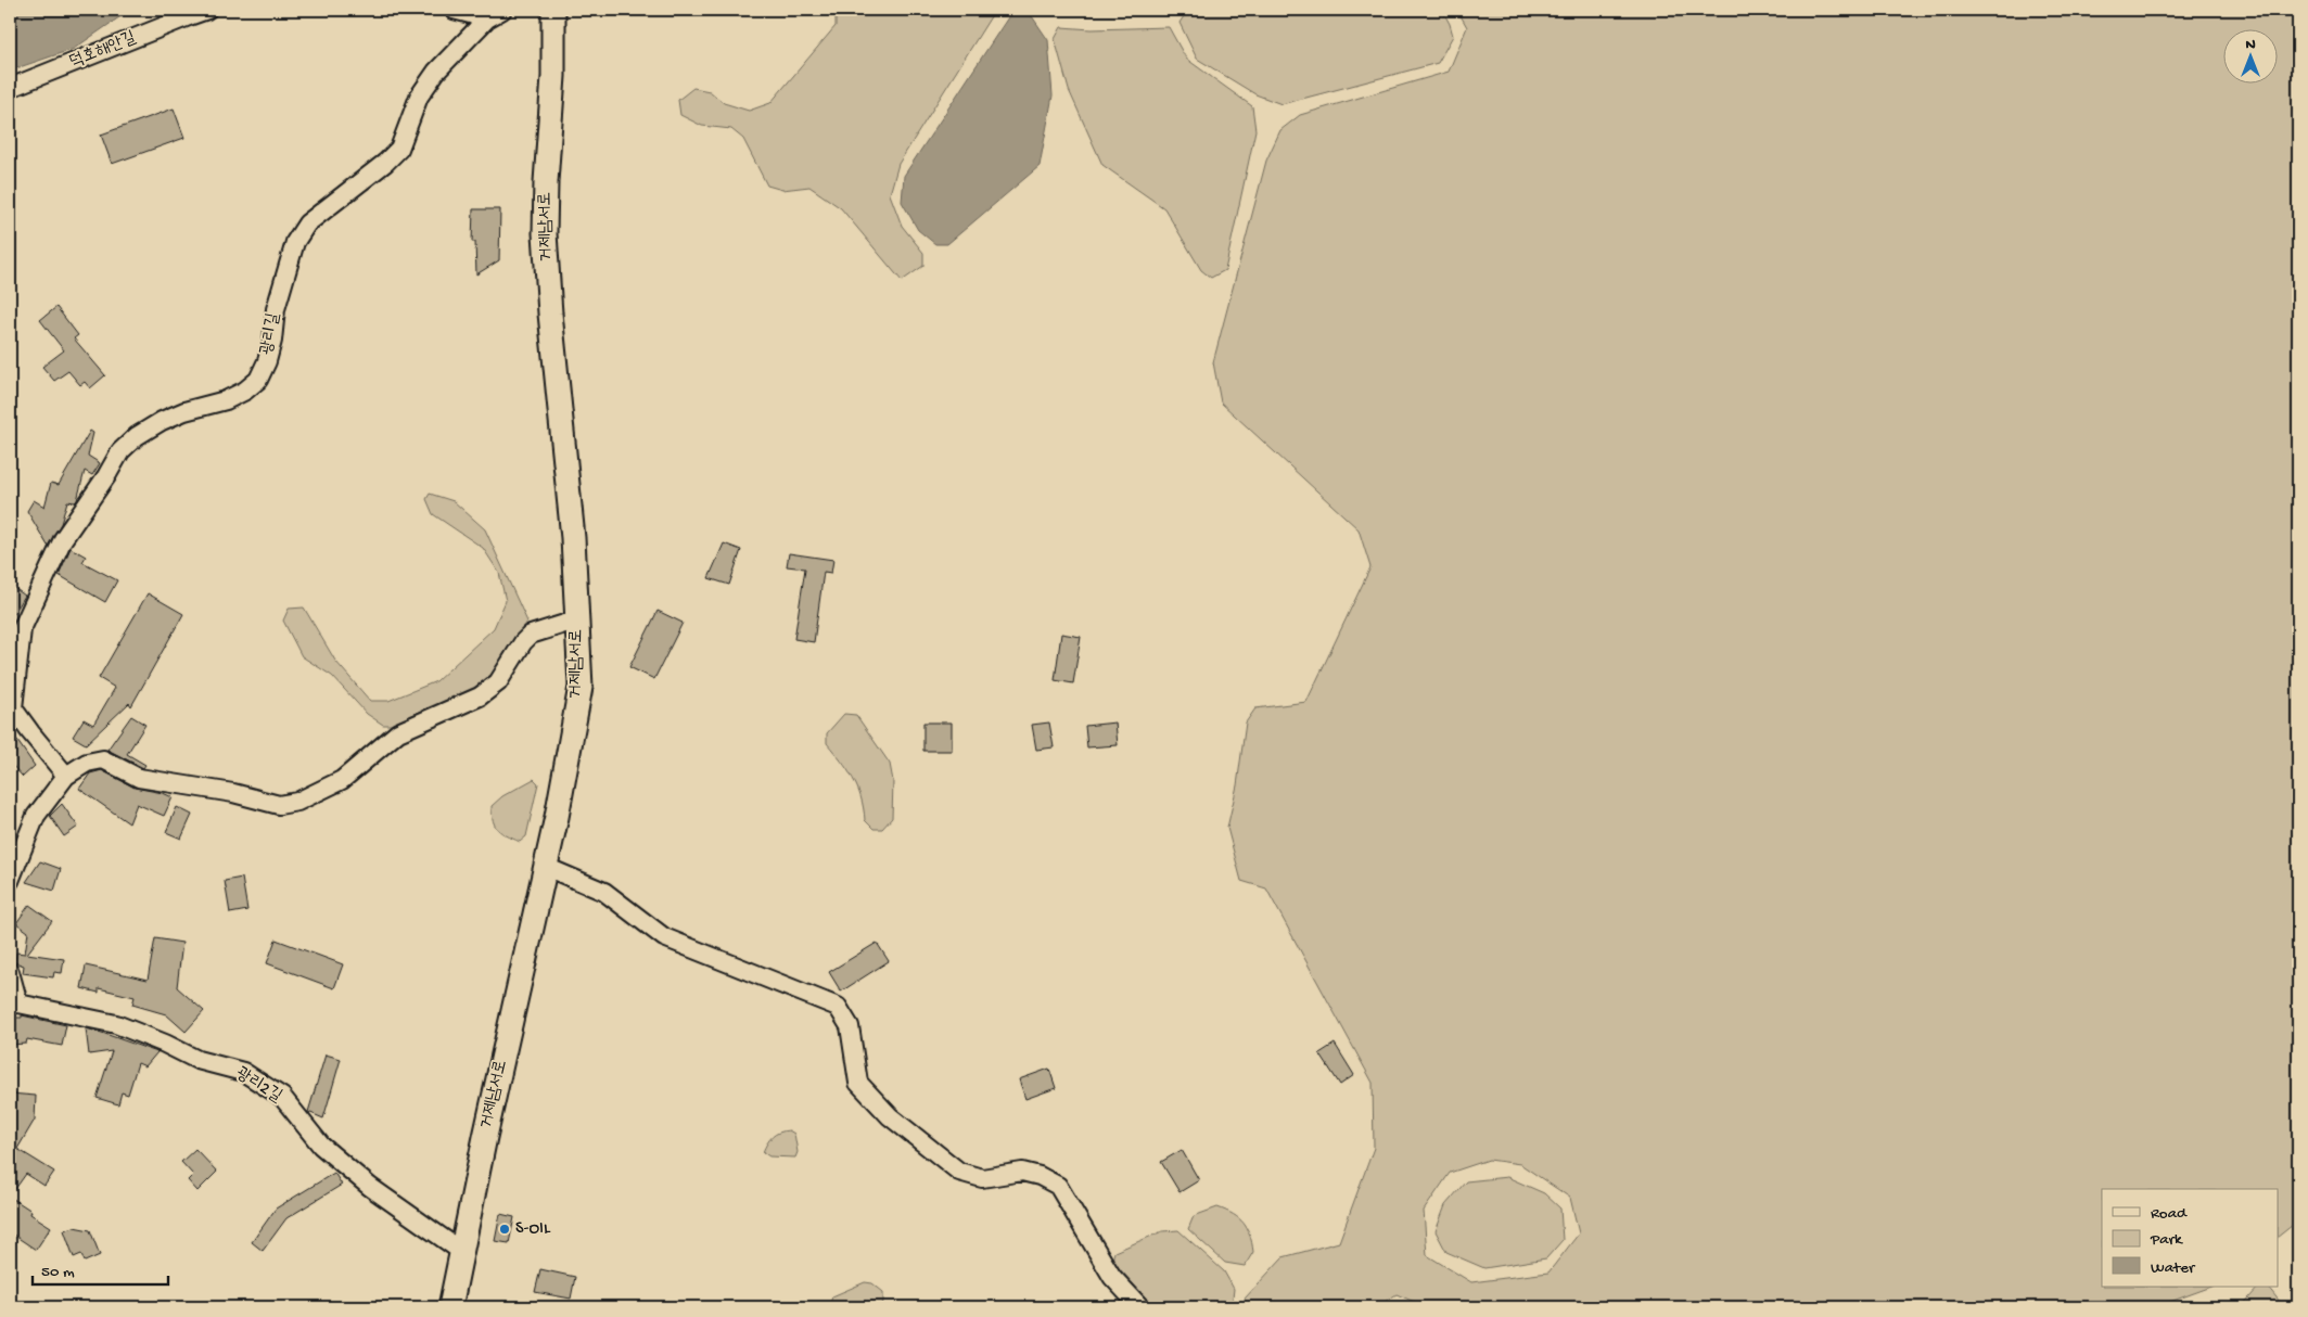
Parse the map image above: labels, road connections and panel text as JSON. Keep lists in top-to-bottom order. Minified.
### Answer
{"streets":{"main road":["거제남서로"],"street":["덕호해안길","광리길","광리2길"]},"crossings":[["거제남서로","광리2길"]],"places":["S-OIL"],"legend":["Road","Park","Water"],"scale_bar":"50 m","north":"top"}
